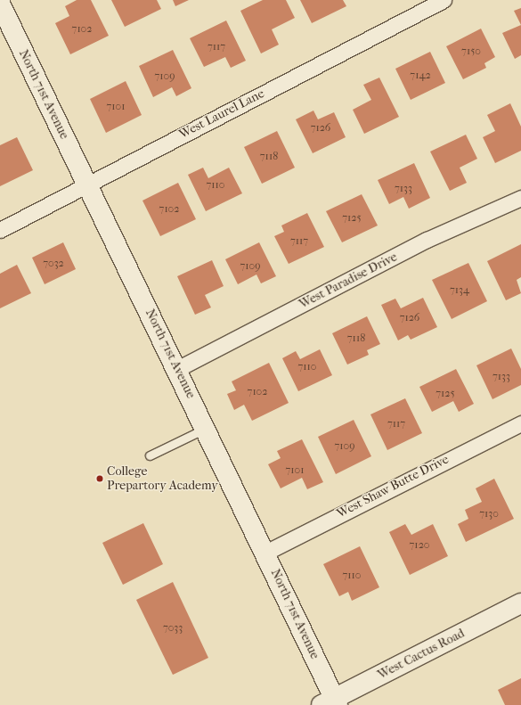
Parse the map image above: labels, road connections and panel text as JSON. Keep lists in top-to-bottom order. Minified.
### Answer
{"streets":{"street":["North 71st Avenue","West Laurel Lane","West Paradise Drive","West Shaw Butte Drive","West Cactus Road"]},"crossings":[["North 71st Avenue","West Laurel Lane"],["North 71st Avenue","West Paradise Drive"],["North 71st Avenue","West Shaw Butte Drive"],["North 71st Avenue","West Cactus Road"]],"places":["College Prepartory Academy"],"house_numbers":["7102","7117","7150","7142","7109","7101","7126","7118","7110","7133","7102","7125","7117","7032","7109","7134","7126","7118","7110","7133","7102","7125","7117","7109","7101","7130","7120","7110","7033"]}
